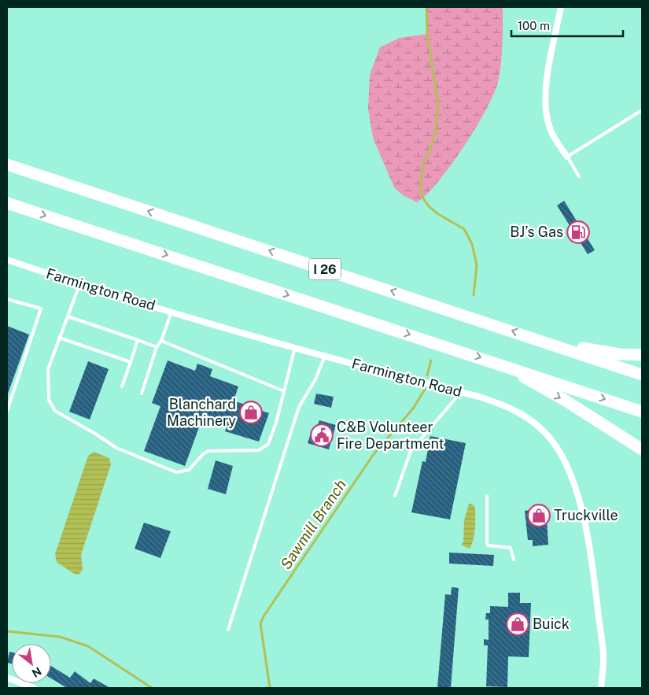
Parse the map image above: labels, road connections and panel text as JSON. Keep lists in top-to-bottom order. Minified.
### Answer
{"streets":{"highway":["I 26"],"street":["Farmington Road"]},"water":["Sawmill Branch"],"places":{"fuel station":["BJ’s Gas"],"shop":["Blanchard Machinery","Truckville","Buick"],"public building":["C&B Volunteer Fire Department"]},"scale_bar":"100 m","north":"bottom right"}
